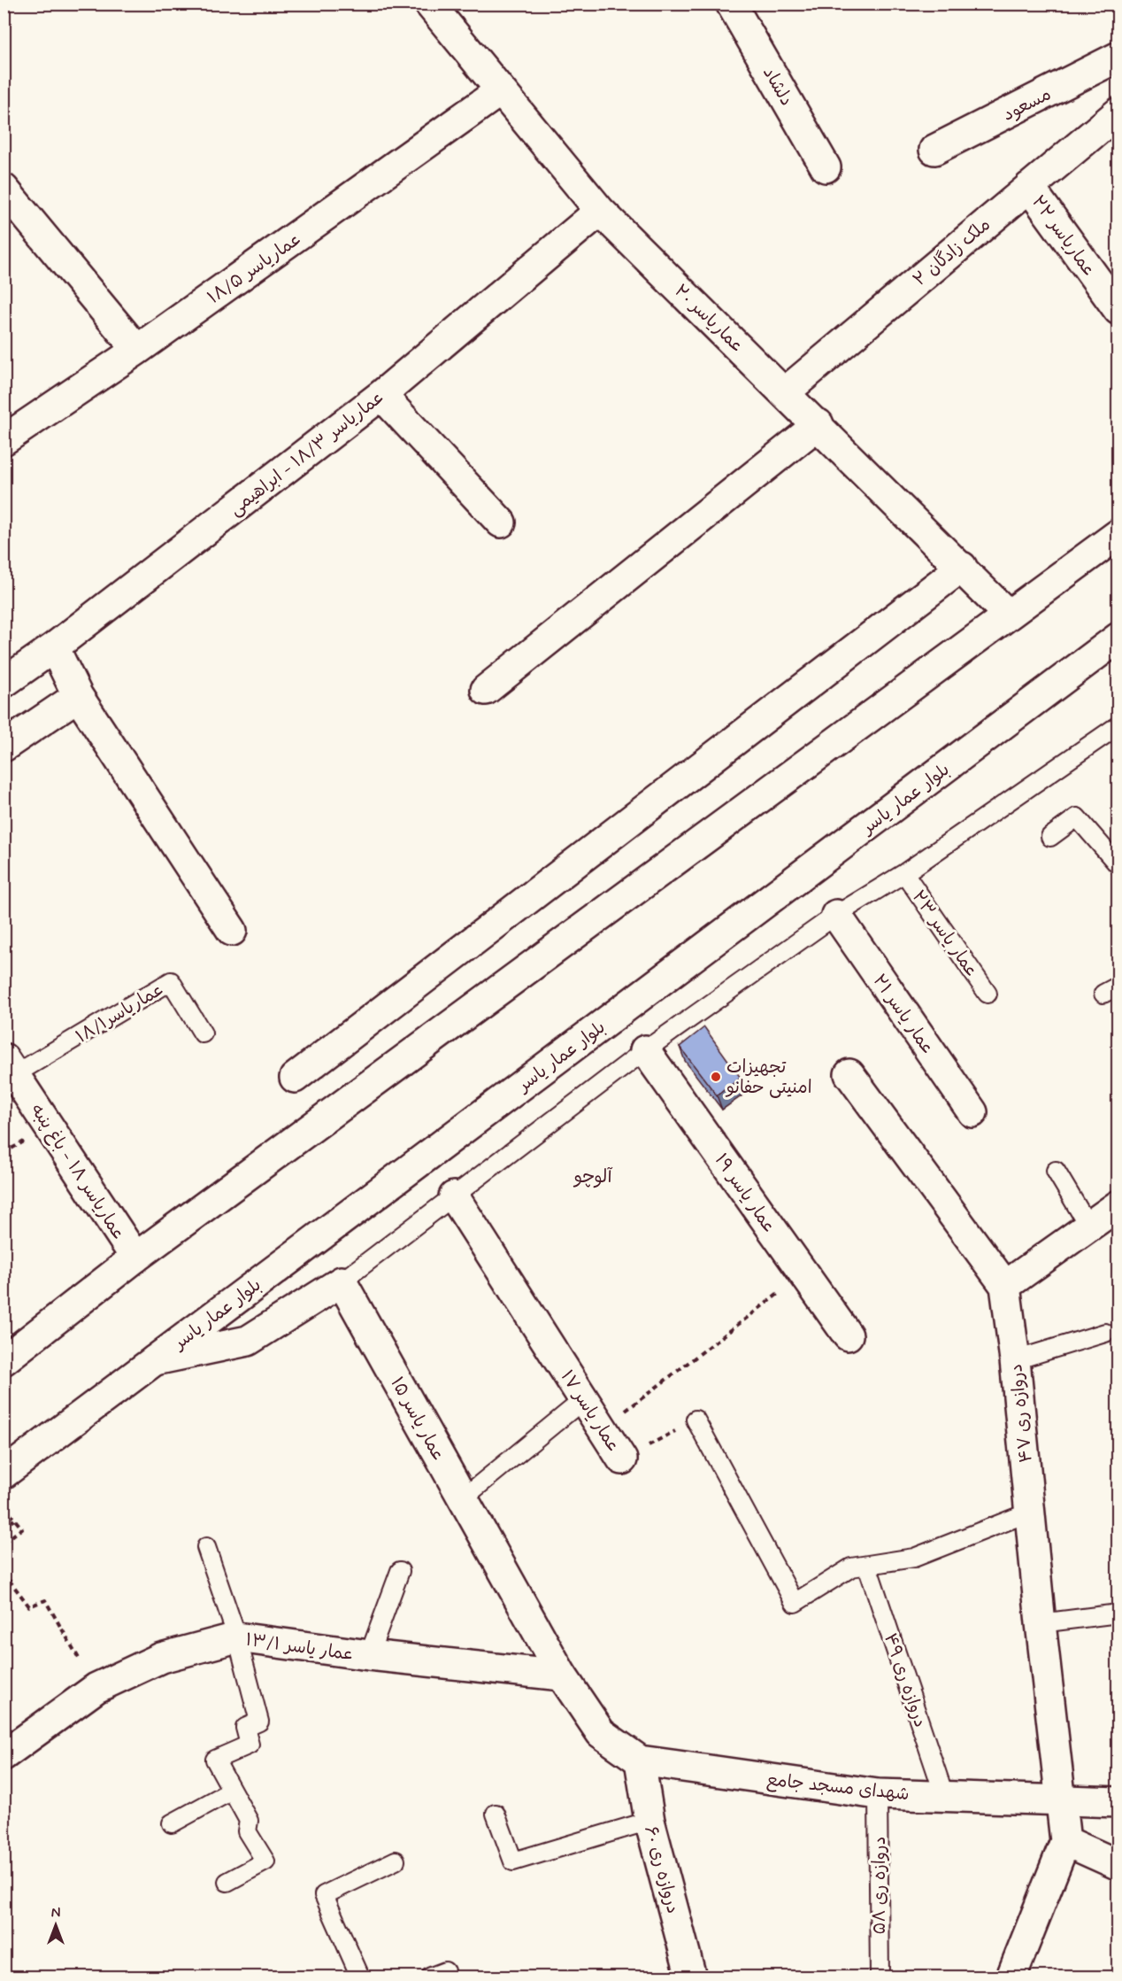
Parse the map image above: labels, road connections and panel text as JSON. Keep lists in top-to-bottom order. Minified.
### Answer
{"streets":{"street":["دلشاد","مسعود","عماریاسر ۲۲","۲ ملک زادگان","عماریاسر ۱۸/۵","عماریاسر ۲۰","عماریاسر ۱۸/۳ - ابراهیمی","بلوار عمار یاسر","عمار یاسر ۲۱","عماریاسر ۱۸ - باغ پنبه","عمار یاسر ۱۹","عمار یاسر ۱۷","دروازه ری ۴۷","عمار یاسر ۱۵","عمار یاسر ۱۳/۱","شهدای مسجد جامع","دروازه ری ۶۰"],"lane":["عمار یاسر ۲۳","عماریاسر۱۸/۱","دروازه ری ۴۹","دروازه ری ۵۸"]},"crossings":[["عماریاسر ۲۲","۲ ملک زادگان"],["۲ ملک زادگان","عماریاسر ۲۰"],["عماریاسر ۱۸/۵","عماریاسر ۲۰"],["عماریاسر ۲۰","عماریاسر ۱۸/۳ - ابراهیمی"],["عماریاسر۱۸/۱","عماریاسر ۱۸ - باغ پنبه"],["دروازه ری ۴۷","شهدای مسجد جامع"],["عمار یاسر ۱۵","عمار یاسر ۱۳/۱"],["عمار یاسر ۱۵","شهدای مسجد جامع"],["دروازه ری ۴۹","شهدای مسجد جامع"],["شهدای مسجد جامع","دروازه ری ۶۰"],["شهدای مسجد جامع","دروازه ری ۵۸"]],"districts":["آلوچو"],"places":["تجهیزات امنیتی حفانو"],"north":"top"}
